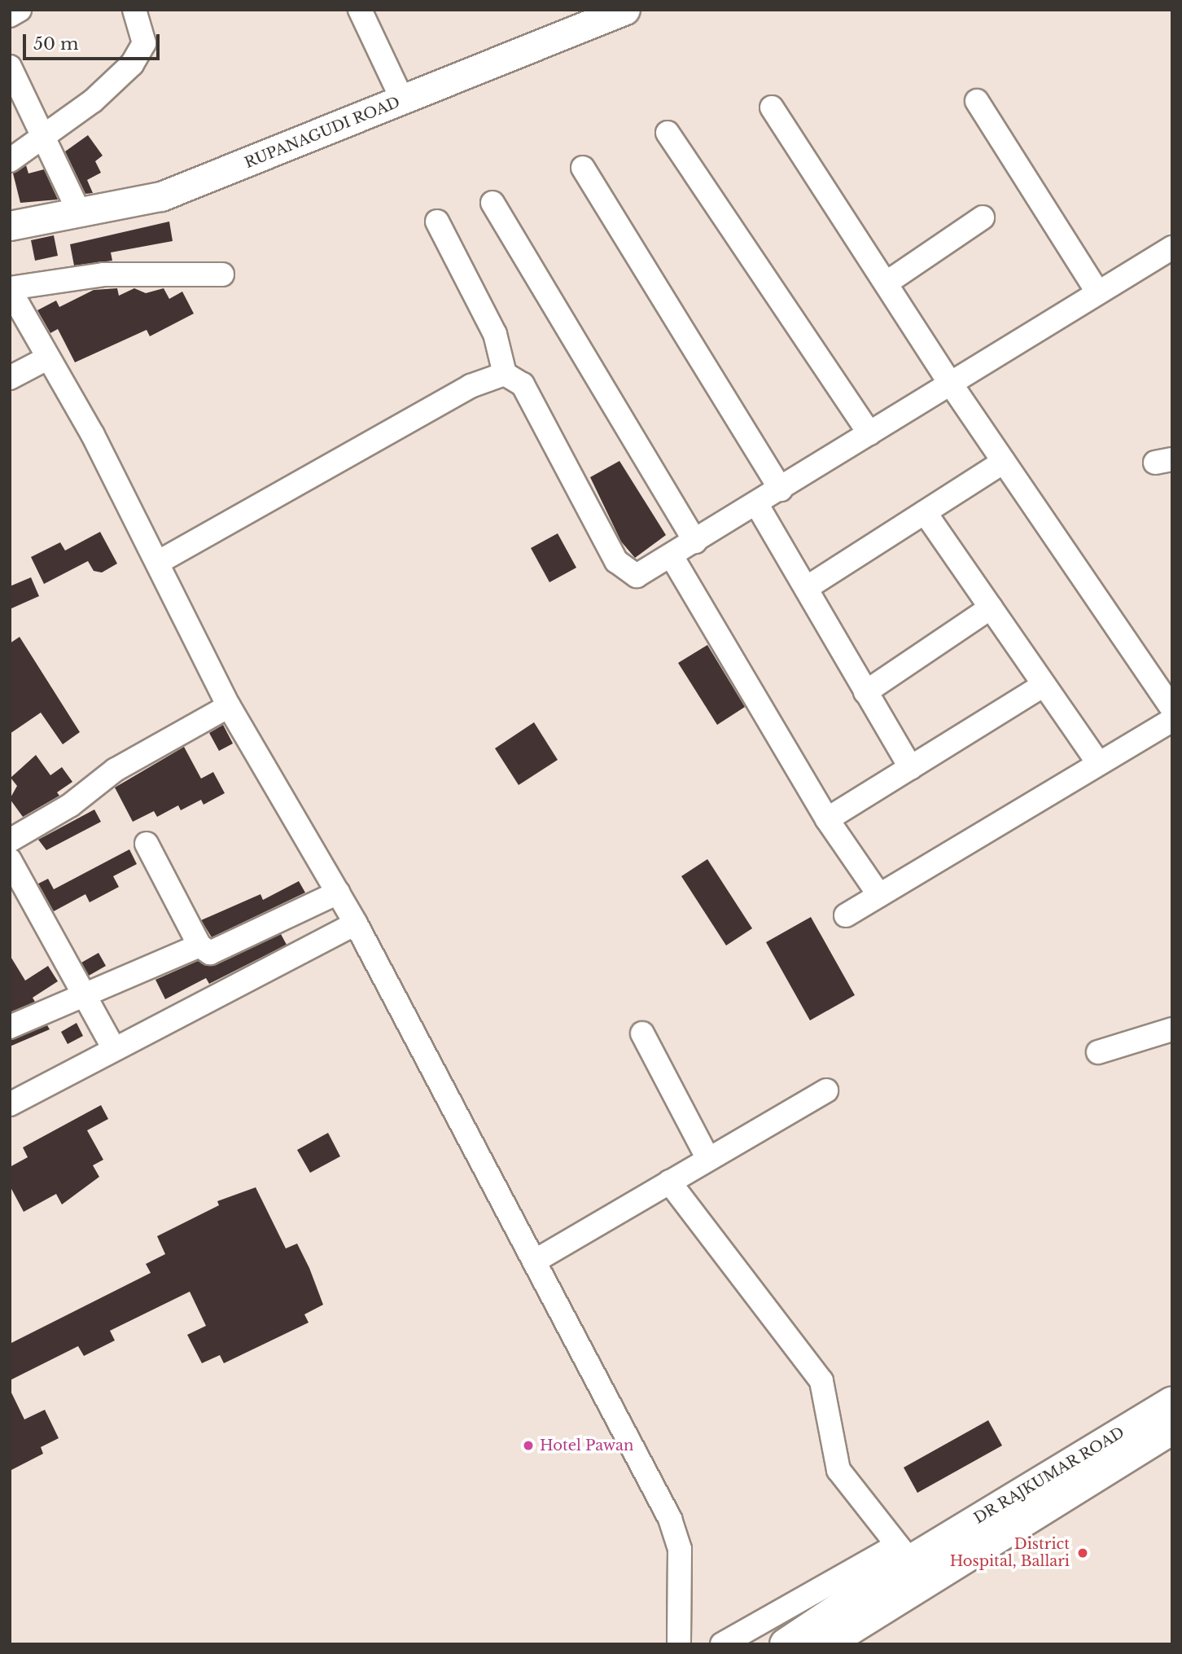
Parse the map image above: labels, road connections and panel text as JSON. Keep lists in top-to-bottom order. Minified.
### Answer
{"streets":{"highway":["DR RAJKUMAR ROAD"],"main road":["RUPANAGUDI ROAD"]},"places":["Hotel Pawan","District Hospital, Ballari"],"scale_bar":"50 m"}
